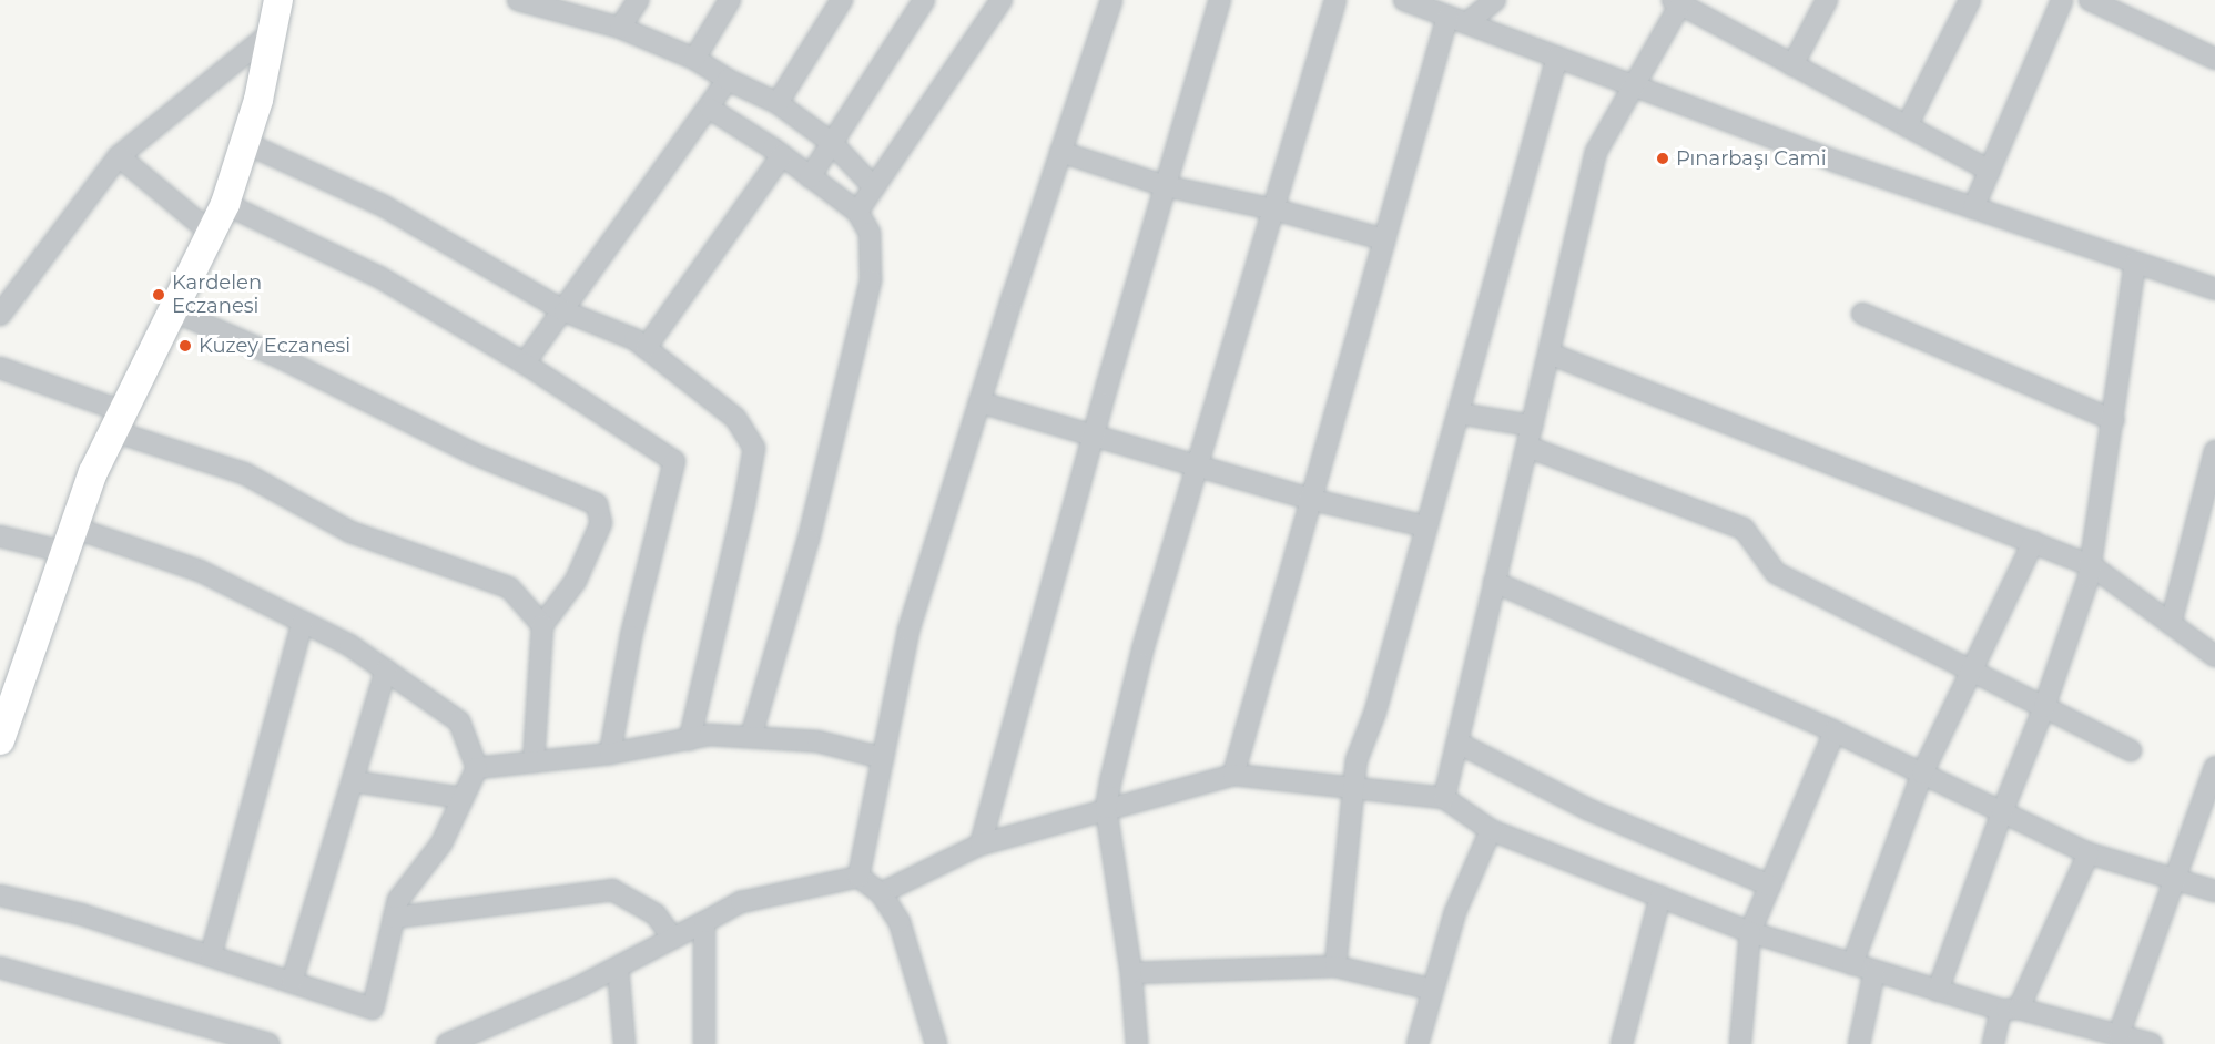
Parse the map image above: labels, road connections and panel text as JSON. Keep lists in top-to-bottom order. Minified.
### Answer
{"places":["Pınarbaşı Cami","Kardelen Eczanesi","Kuzey Eczanesi"]}
